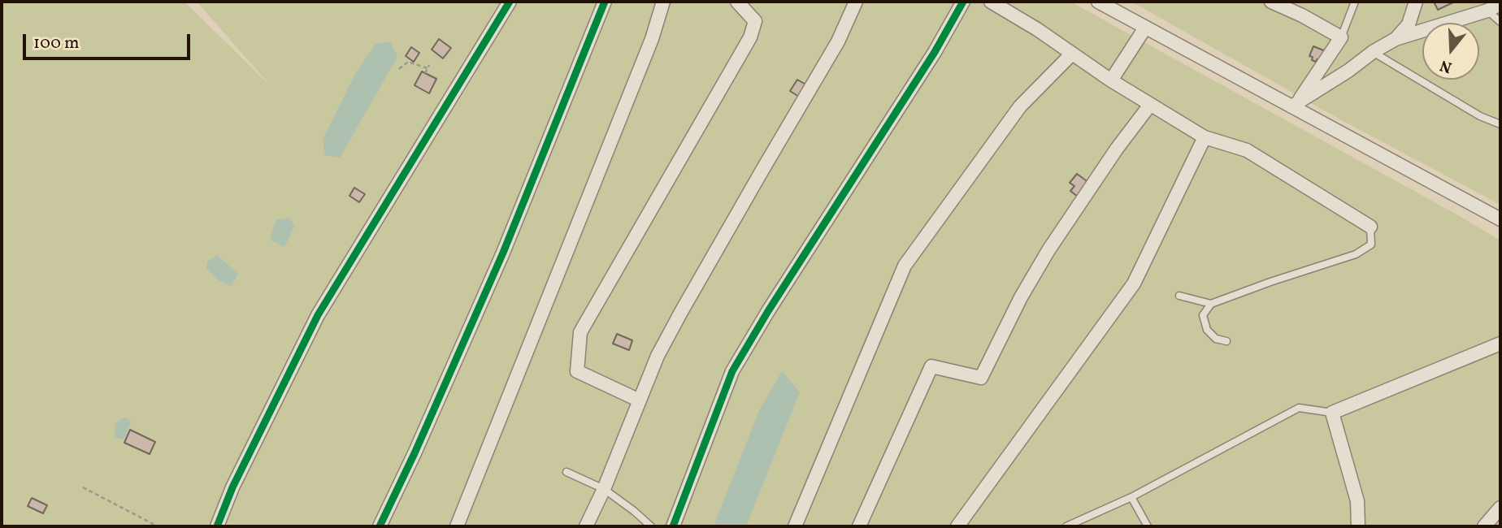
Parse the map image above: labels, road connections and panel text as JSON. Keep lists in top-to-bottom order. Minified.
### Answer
{"scale_bar":"100 m","north":"bottom"}
